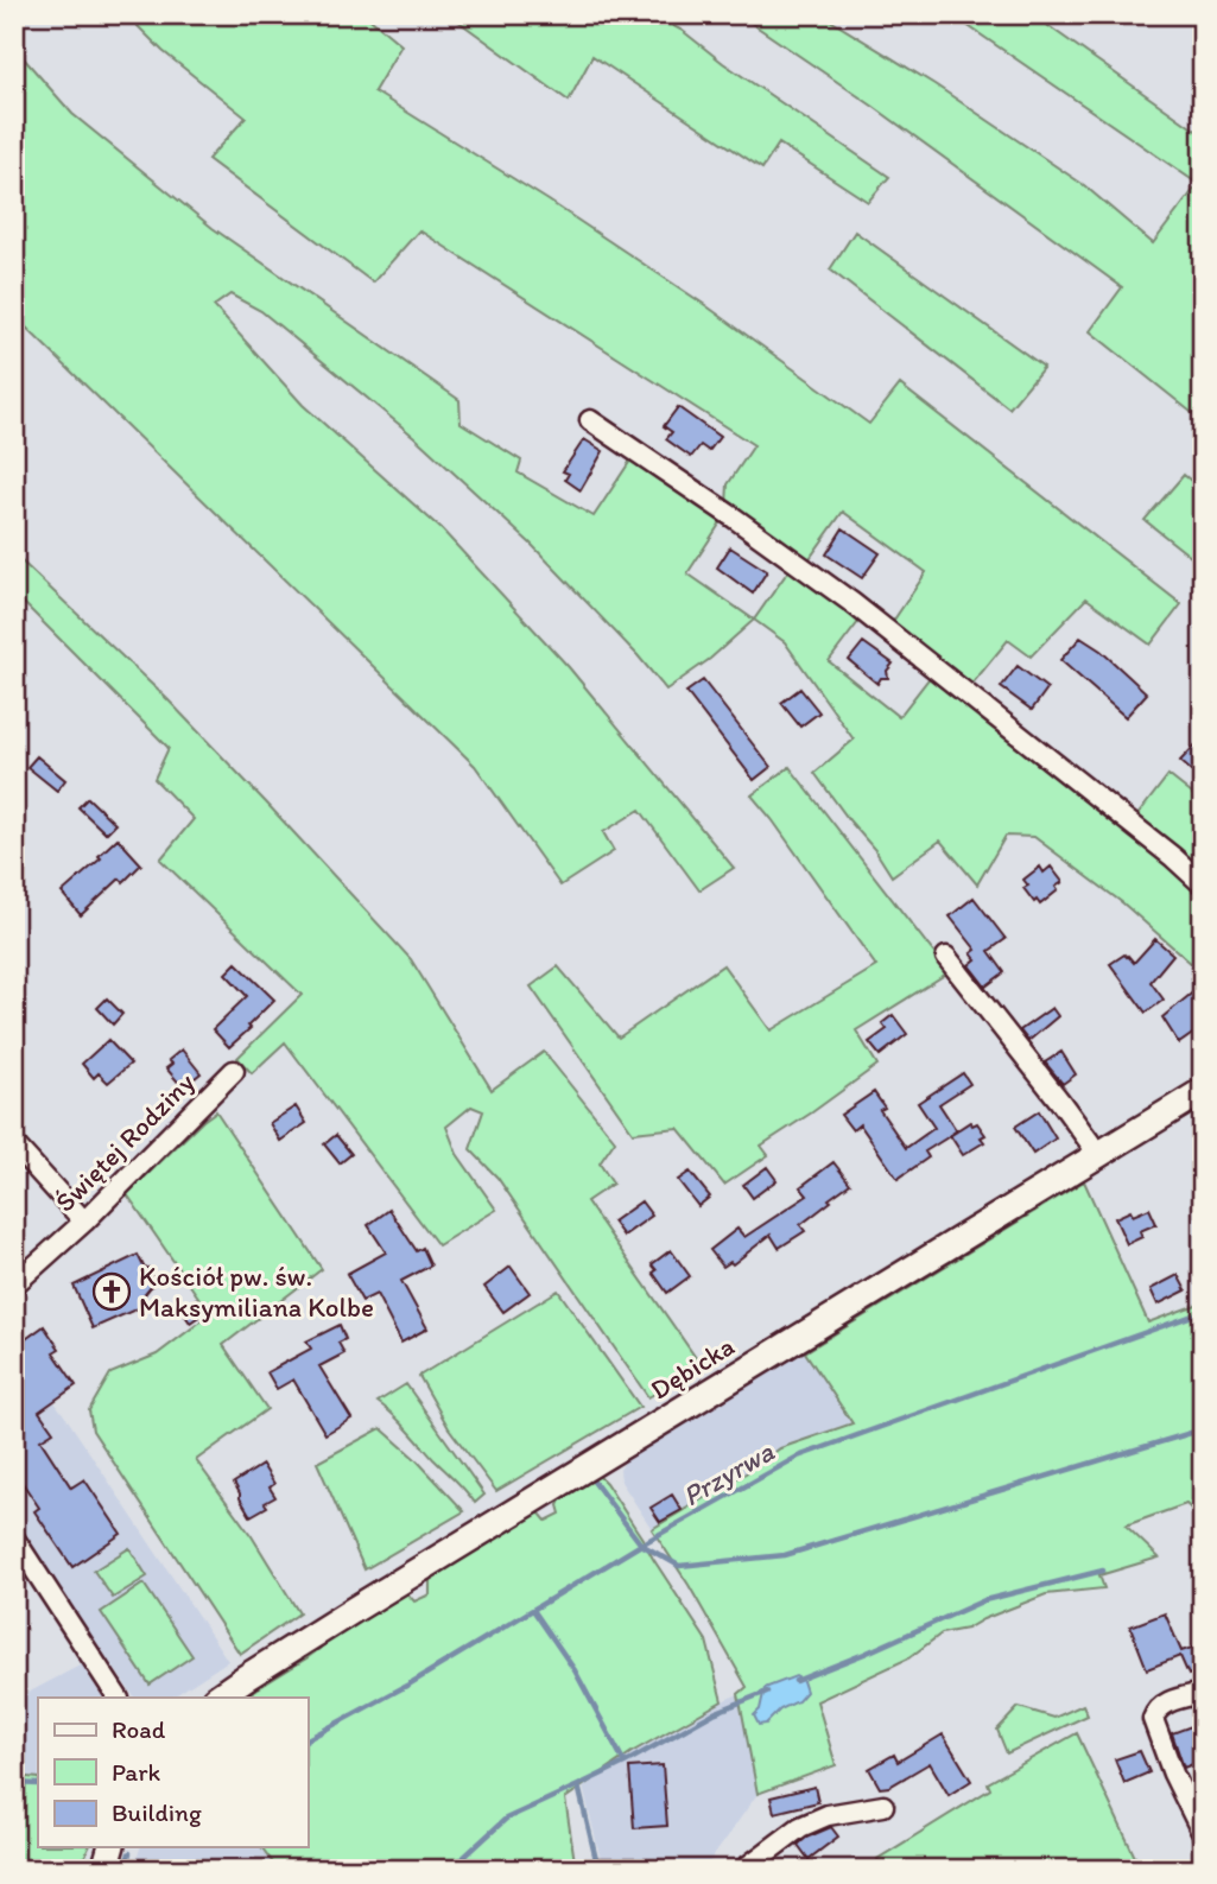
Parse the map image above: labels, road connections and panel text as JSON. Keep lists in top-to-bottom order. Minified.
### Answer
{"streets":{"street":["Świętej Rodziny","Dębicka"]},"water":["Przyrwa"],"places":{"church":["Kościół pw. św. Maksymiliana Kolbe"]},"legend":["Road","Park","Building"]}
